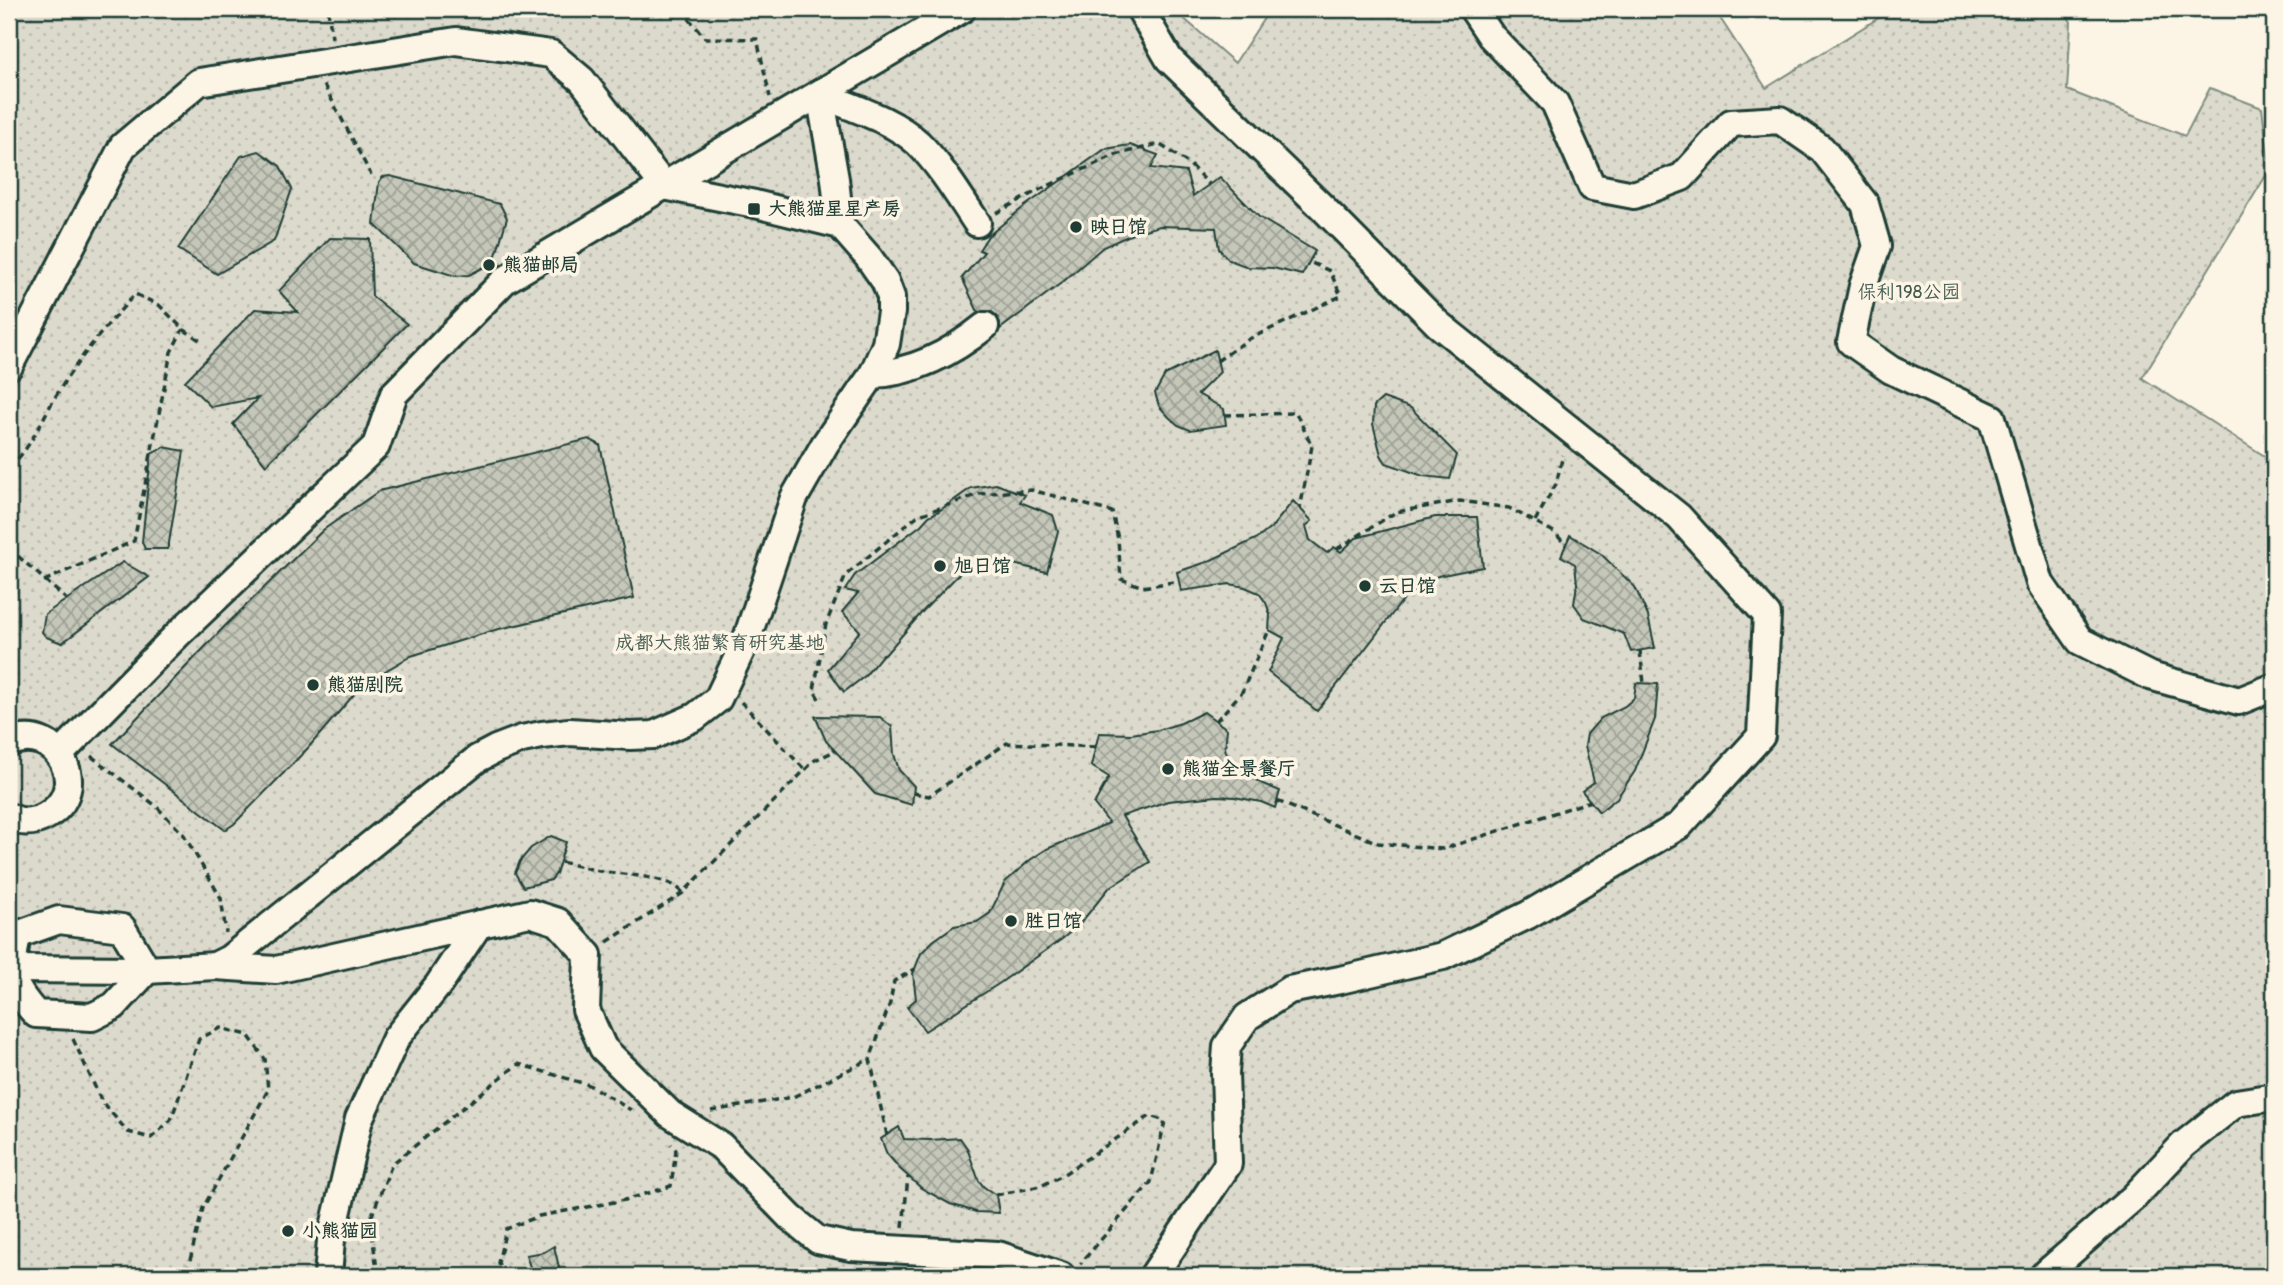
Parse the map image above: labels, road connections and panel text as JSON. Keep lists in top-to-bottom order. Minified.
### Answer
{"parks":["保利198公园","成都大熊猫繁育研究基地"],"places":{"transit":["大熊猫星星产房"],"other":["映日馆","熊猫邮局","旭日馆","云日馆","熊猫剧院","熊猫全景餐厅","胜日馆","小熊猫园"]}}
